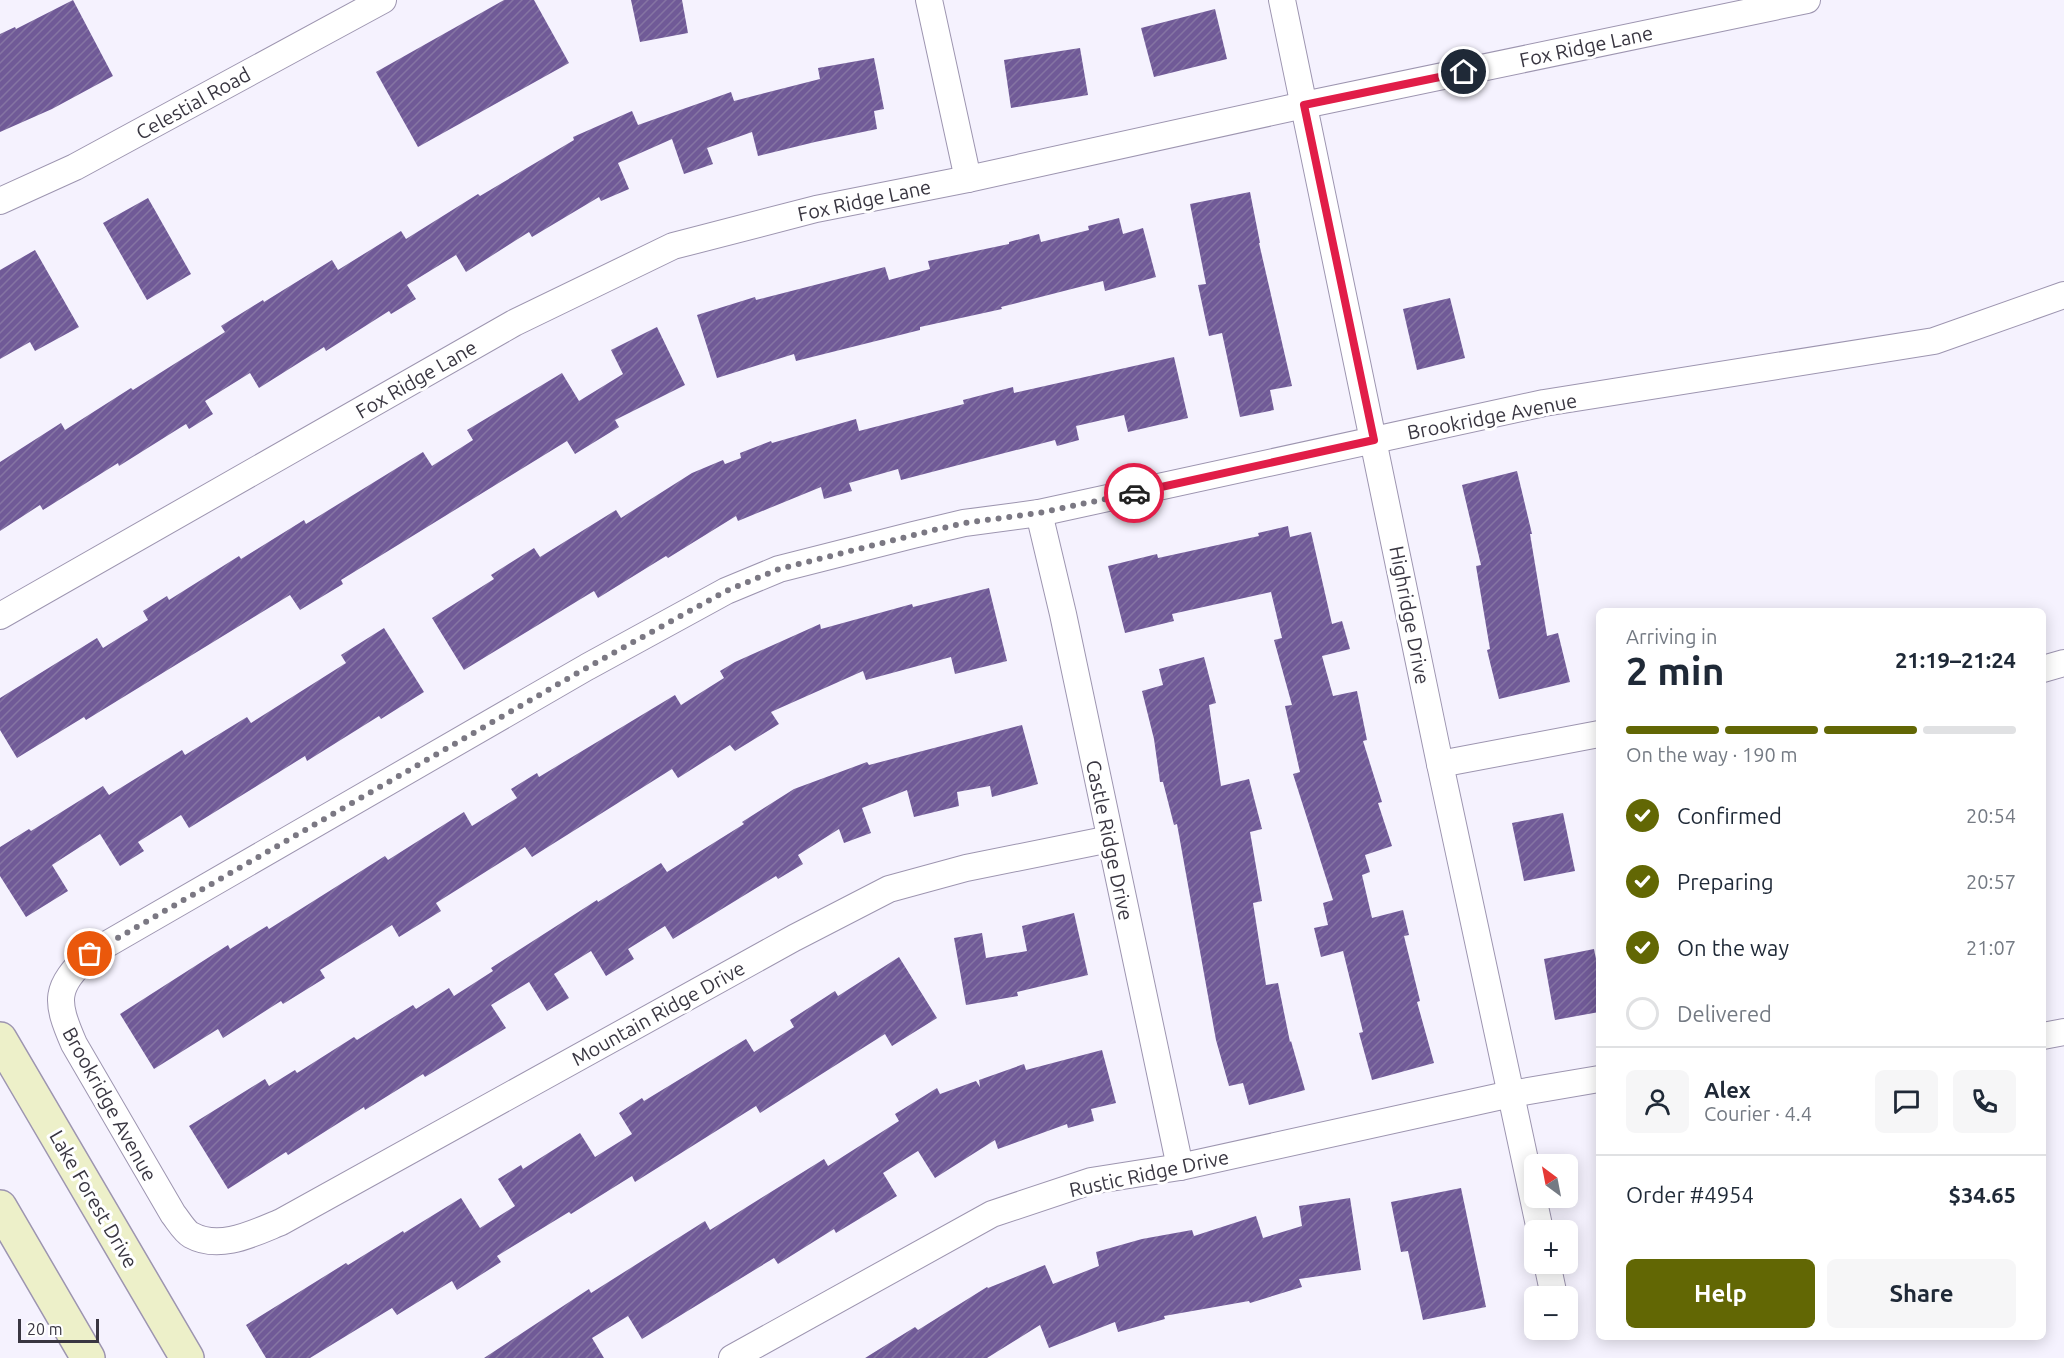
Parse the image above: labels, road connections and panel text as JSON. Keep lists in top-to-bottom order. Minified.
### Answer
{"streets":{"main road":["Lake Forest Drive"],"street":["Fox Ridge Lane","Celestial Road","Brookridge Avenue","Highridge Drive","Castle Ridge Drive","Mountain Ridge Drive","Rustic Ridge Drive"]},"crossings":[["Fox Ridge Lane","Highridge Drive"],["Brookridge Avenue","Highridge Drive"],["Brookridge Avenue","Castle Ridge Drive"],["Brookridge Avenue","Mountain Ridge Drive"],["Highridge Drive","Rustic Ridge Drive"],["Castle Ridge Drive","Mountain Ridge Drive"],["Castle Ridge Drive","Rustic Ridge Drive"]],"scale_bar":"20 m","north":"top left","page":{"heading":["2 min","Arriving in","21:19–21:24"],"panel":["Alex","Courier · 4.4","Order #4954","$34.65"],"bar":"On the way · 190 m","list":[["Confirmed","20:54"],["Preparing","20:57"],["On the way","21:07"],"Delivered"],"map_buttons":["+","−"],"buttons":["Help","Share"],"scale":"20 m"}}
